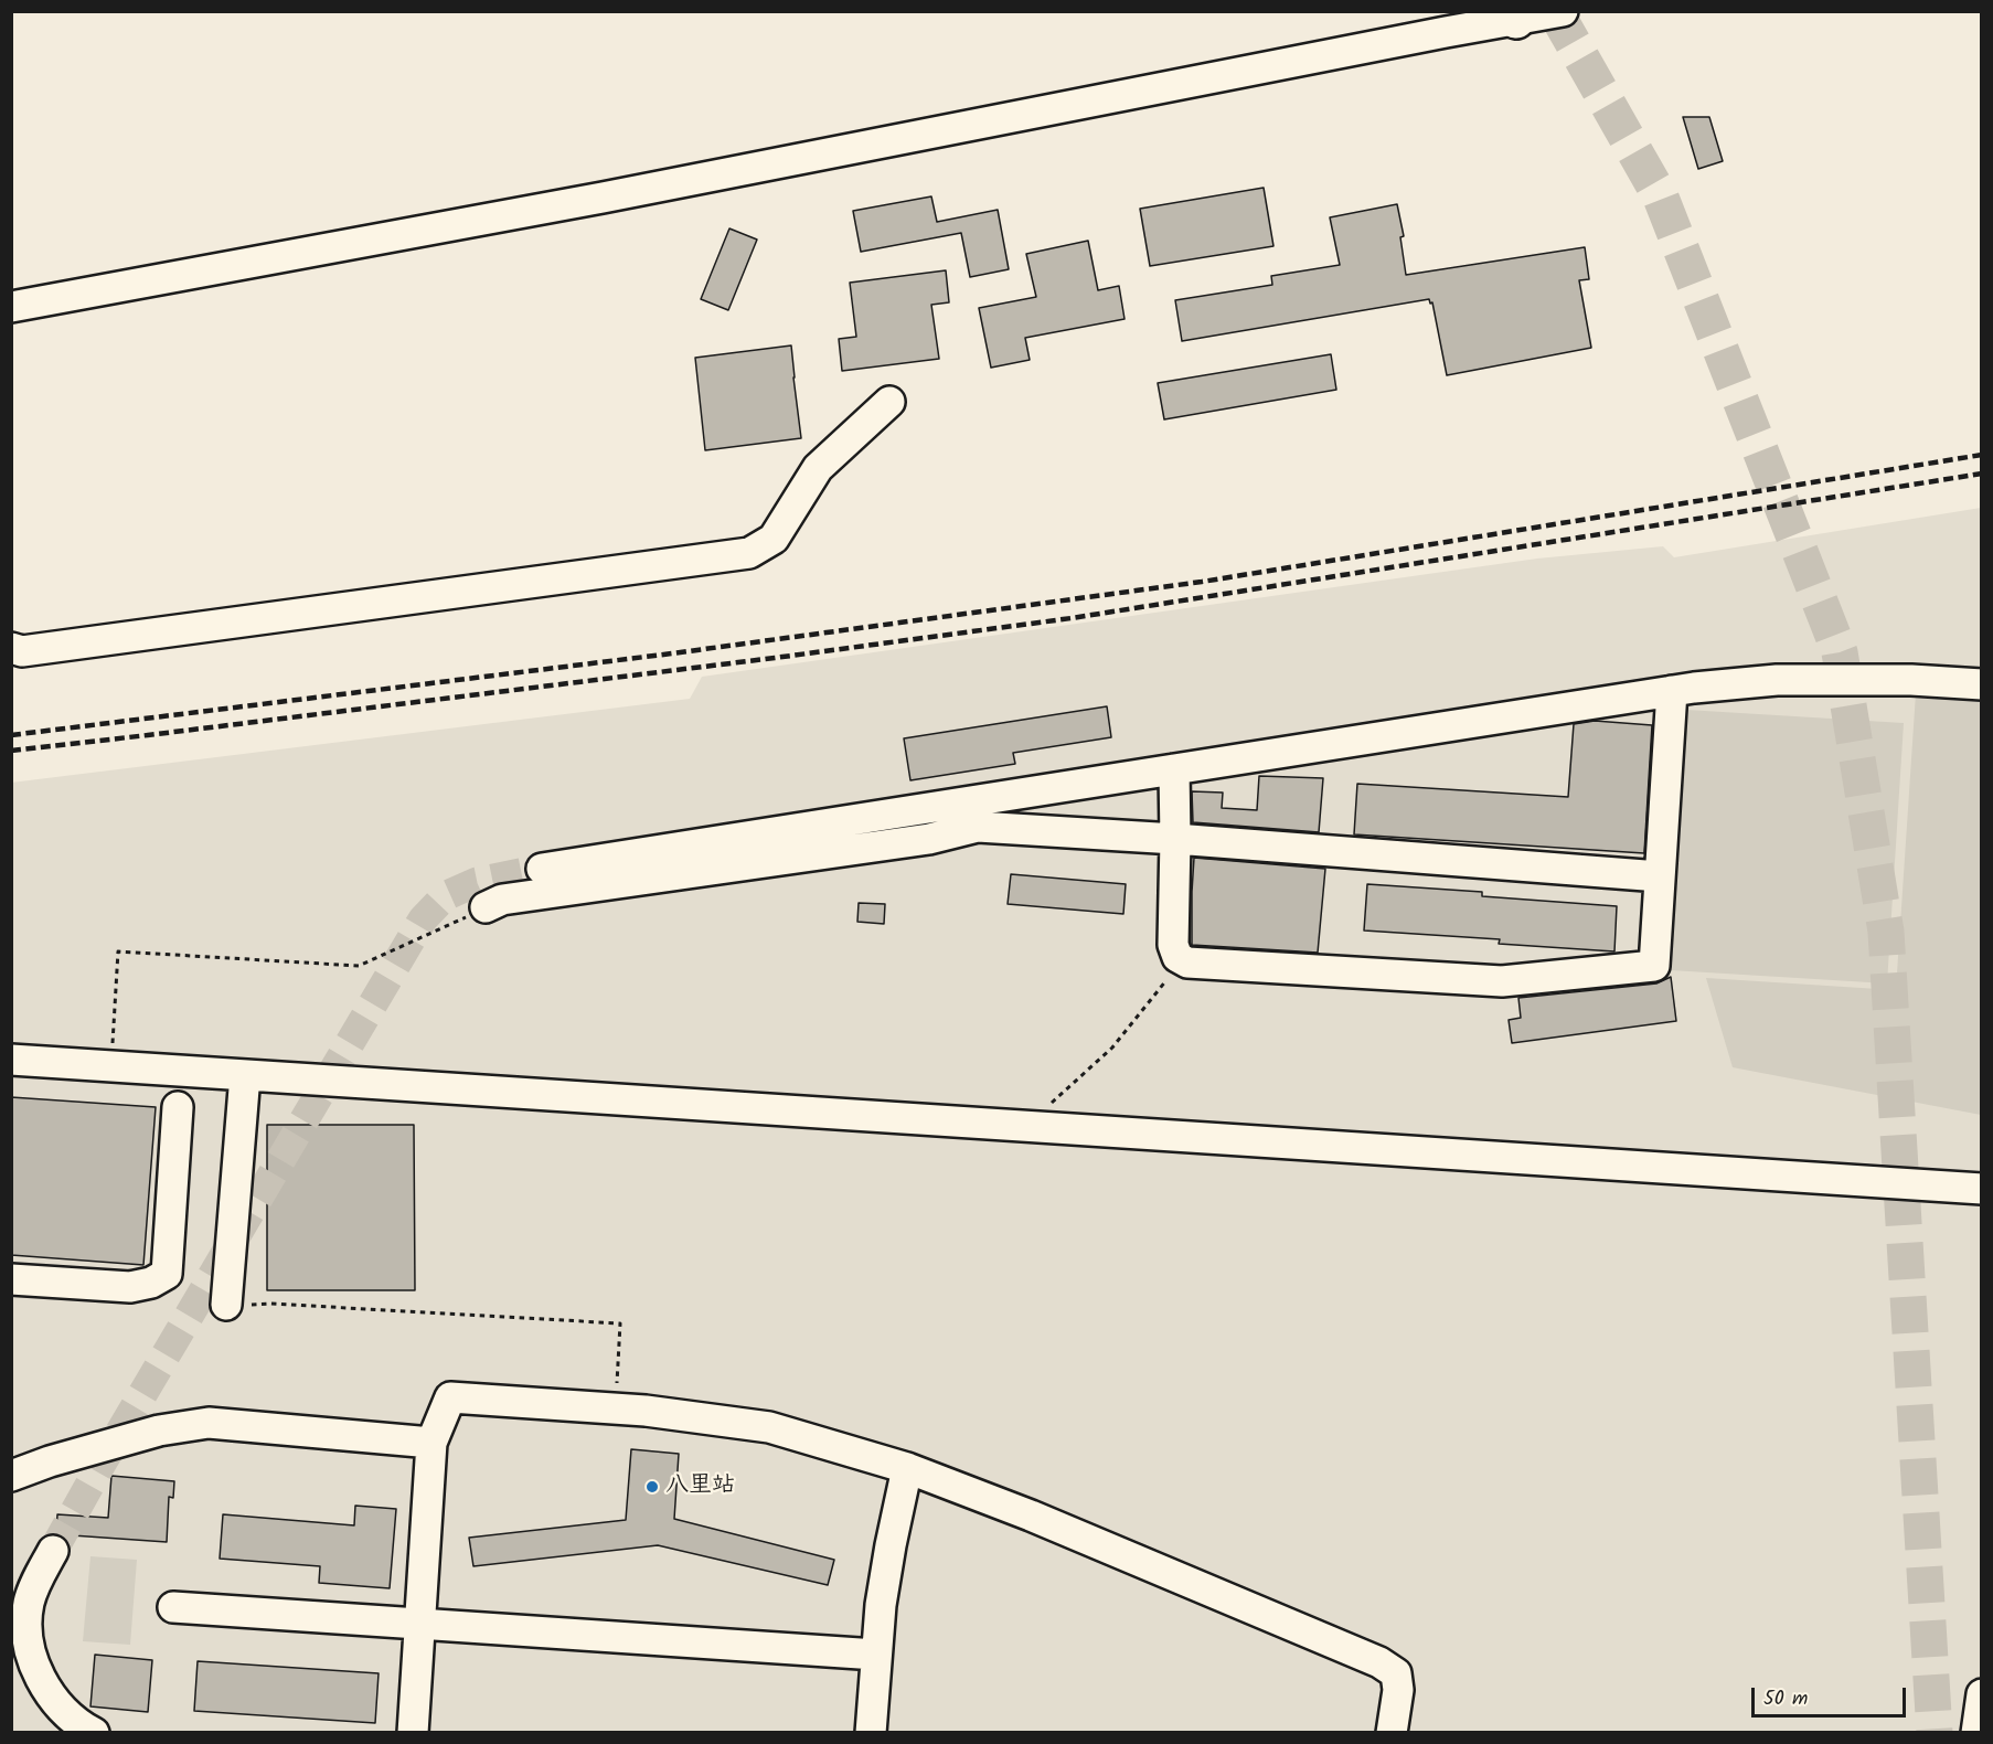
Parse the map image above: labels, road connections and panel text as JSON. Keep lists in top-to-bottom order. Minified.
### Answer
{"places":["八里站"],"scale_bar":"50 m"}
